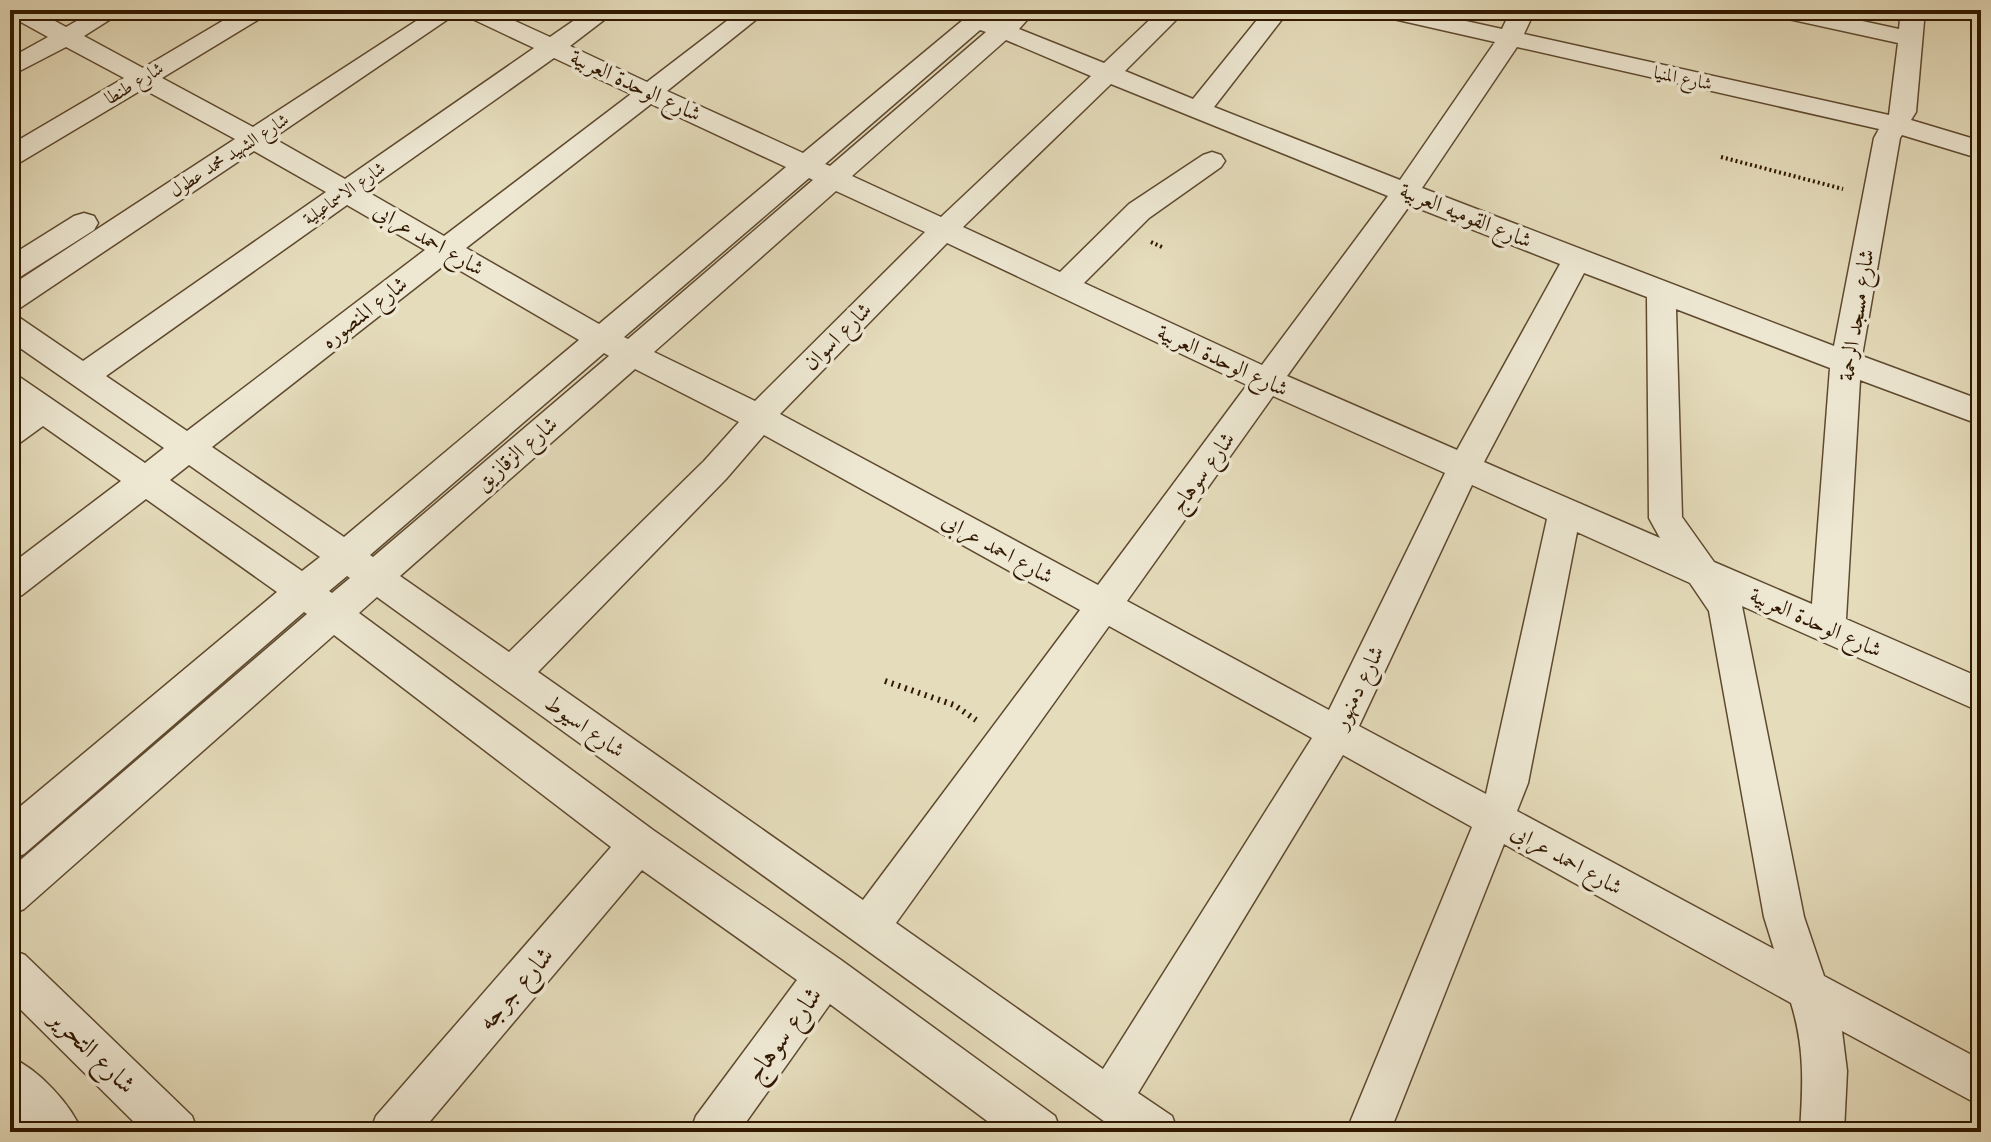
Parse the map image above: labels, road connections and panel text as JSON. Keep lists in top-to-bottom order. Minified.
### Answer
{"streets":{"street":["شارع المنيا","شارع طنطا","شارع الوحدة العربية","شارع الشهيد محمد عطول","شارع الاسماعيلية","شارع القوميه العربية","شارع احمد عرابى","شارع المنصوره","شارع مسجد الرحمة","شارع اسوان","شارع الزقازيق","شارع سوهاج","شارع دمنهور","شارع اسيوط","شارع جرجه","شارع التحرير"]},"crossings":[["شارع المنيا","شارع مسجد الرحمة"],["شارع المنيا","شارع سوهاج"],["شارع طنطا","شارع احمد عرابى"],["شارع الوحدة العربية","شارع الاسماعيلية"],["شارع الوحدة العربية","شارع المنصوره"],["شارع الوحدة العربية","شارع مسجد الرحمة"],["شارع الوحدة العربية","شارع اسوان"],["شارع الوحدة العربية","شارع الزقازيق"],["شارع الوحدة العربية","شارع سوهاج"],["شارع الوحدة العربية","شارع دمنهور"],["شارع الشهيد محمد عطول","شارع احمد عرابى"],["شارع الاسماعيلية","شارع احمد عرابى"],["شارع الاسماعيلية","شارع اسيوط"],["شارع القوميه العربية","شارع مسجد الرحمة"],["شارع القوميه العربية","شارع اسوان"],["شارع القوميه العربية","شارع الزقازيق"],["شارع القوميه العربية","شارع سوهاج"],["شارع القوميه العربية","شارع دمنهور"],["شارع احمد عرابى","شارع المنصوره"],["شارع احمد عرابى","شارع اسوان"],["شارع احمد عرابى","شارع الزقازيق"],["شارع احمد عرابى","شارع سوهاج"],["شارع احمد عرابى","شارع دمنهور"],["شارع المنصوره","شارع اسيوط"],["شارع اسوان","شارع اسيوط"],["شارع الزقازيق","شارع اسيوط"],["شارع سوهاج","شارع اسيوط"],["شارع دمنهور","شارع اسيوط"]]}
